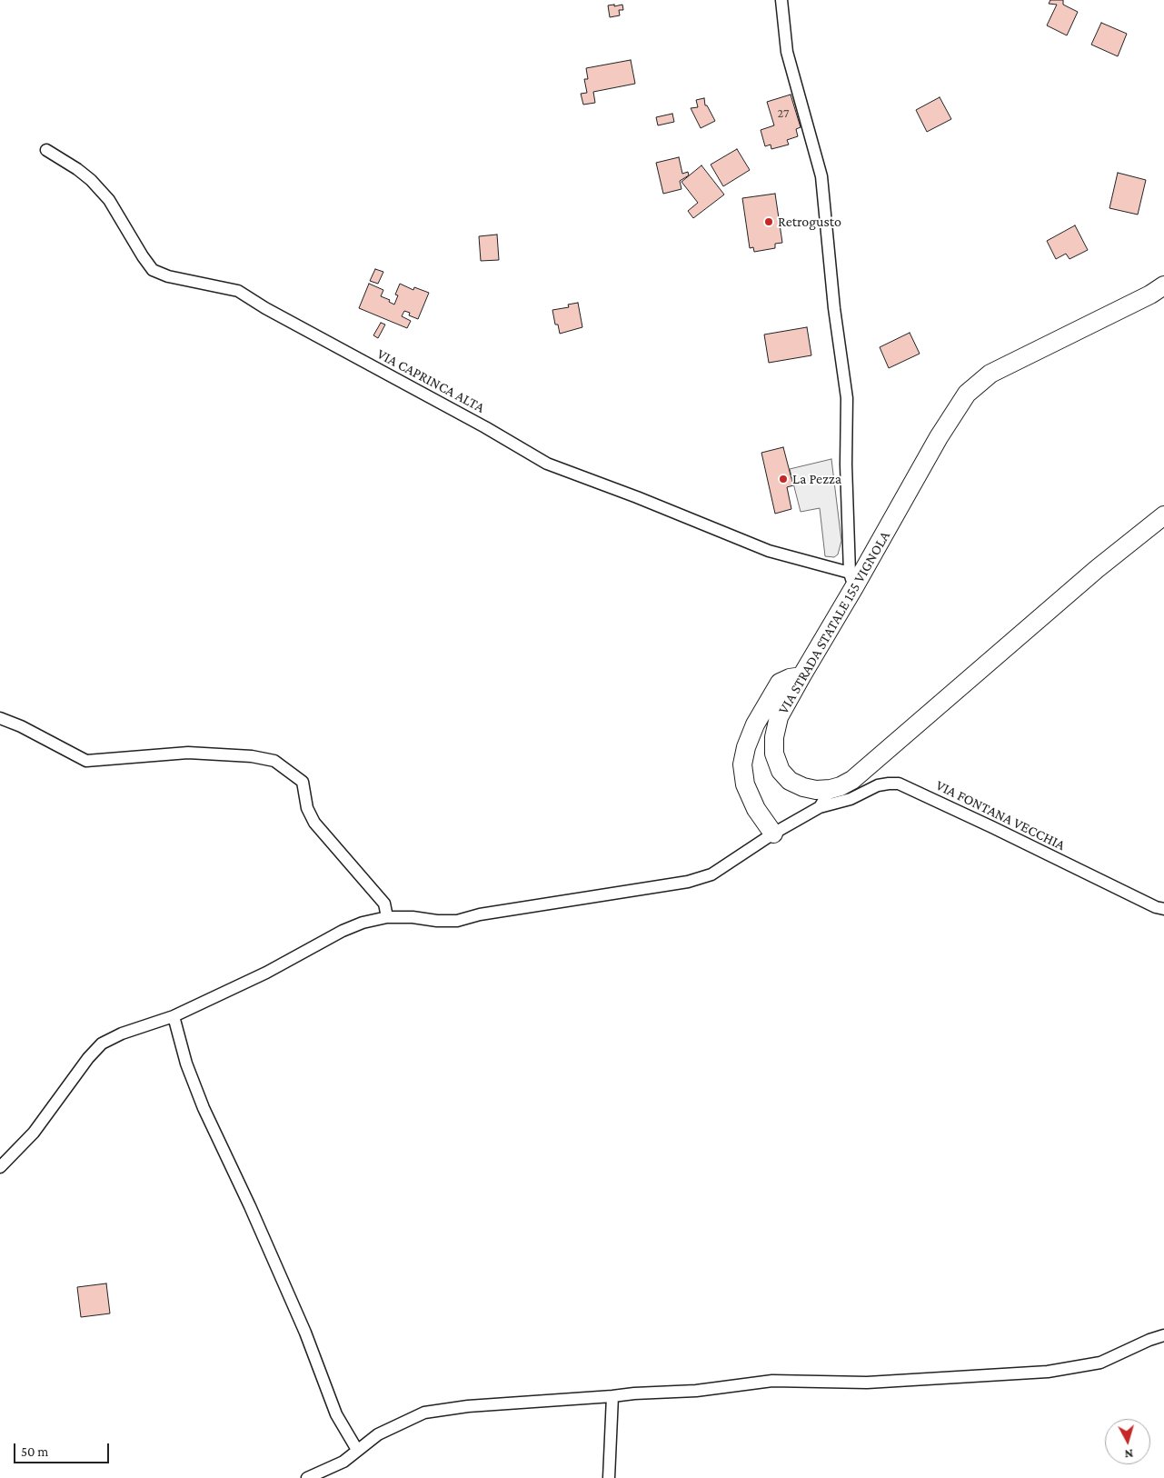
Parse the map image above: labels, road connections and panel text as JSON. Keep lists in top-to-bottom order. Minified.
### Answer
{"streets":{"main road":["VIA STRADA STATALE 155 VIGNOLA"],"street":["VIA CAPRINCA ALTA","VIA FONTANA VECCHIA"]},"crossings":[["VIA CAPRINCA ALTA","VIA STRADA STATALE 155 VIGNOLA"]],"places":["Retrogusto","La Pezza"],"house_numbers":["27"],"scale_bar":"50 m","north":"bottom"}
